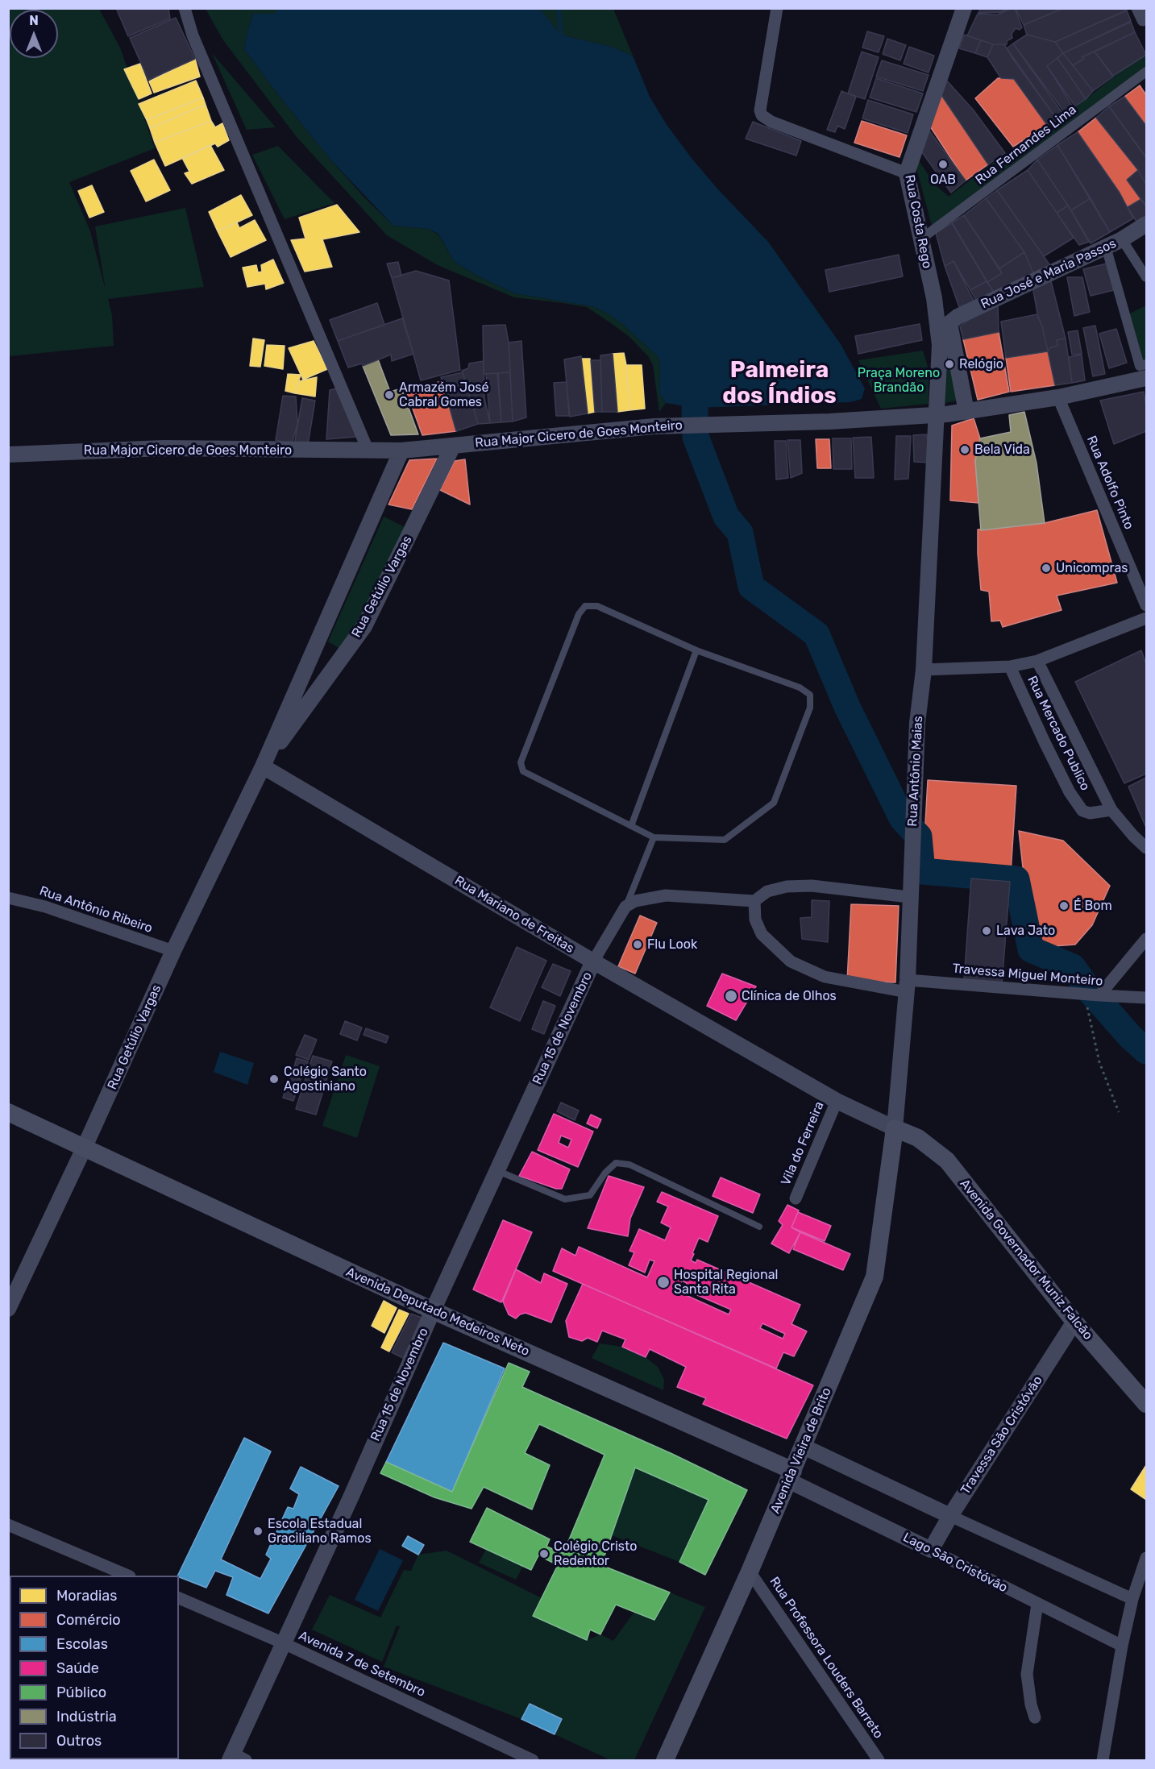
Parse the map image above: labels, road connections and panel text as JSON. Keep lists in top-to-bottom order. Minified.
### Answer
{"streets":{"main road":["Avenida Governador Muniz Falcão","Avenida Deputado Medeiros Neto","Avenida Vieira de Brito"],"street":["Rua Fernandes Lima","Rua Costa Rego","Rua José e Maria Passos","Rua Major Cicero de Goes Monteiro","Rua Adolfo Pinto","Rua Getúlio Vargas","Rua Mercado Publico","Rua Antônio Maias","Rua Antônio Ribeiro","Rua Mariano de Freitas","Travessa Miguel Monteiro","Rua 15 de Novembro","Vila do Ferreira","Travessa São Cristóvão","Lago São Cristóvão","Rua Professora Louders Barreto","Avenida 7 de Setembro"]},"crossings":[["Rua Fernandes Lima","Rua Costa Rego"],["Rua Costa Rego","Rua José e Maria Passos"],["Rua Costa Rego","Rua Major Cicero de Goes Monteiro"],["Rua Costa Rego","Rua Antônio Maias"],["Rua Major Cicero de Goes Monteiro","Rua Adolfo Pinto"],["Rua Major Cicero de Goes Monteiro","Rua Getúlio Vargas"],["Rua Major Cicero de Goes Monteiro","Rua Antônio Maias"],["Rua Getúlio Vargas","Rua Antônio Ribeiro"],["Rua Getúlio Vargas","Rua Mariano de Freitas"],["Rua Getúlio Vargas","Avenida Deputado Medeiros Neto"],["Rua Antônio Maias","Rua Mariano de Freitas"],["Rua Antônio Maias","Travessa Miguel Monteiro"],["Rua Antônio Maias","Avenida Governador Muniz Falcão"],["Rua Antônio Maias","Avenida Vieira de Brito"],["Rua Mariano de Freitas","Rua 15 de Novembro"],["Rua Mariano de Freitas","Vila do Ferreira"],["Rua Mariano de Freitas","Avenida Governador Muniz Falcão"],["Rua Mariano de Freitas","Avenida Vieira de Brito"],["Rua 15 de Novembro","Avenida Deputado Medeiros Neto"],["Rua 15 de Novembro","Avenida 7 de Setembro"],["Avenida Governador Muniz Falcão","Travessa São Cristóvão"],["Avenida Governador Muniz Falcão","Avenida Vieira de Brito"],["Avenida Deputado Medeiros Neto","Avenida Vieira de Brito"],["Avenida Deputado Medeiros Neto","Lago São Cristóvão"],["Travessa São Cristóvão","Lago São Cristóvão"],["Avenida Vieira de Brito","Lago São Cristóvão"],["Avenida Vieira de Brito","Rua Professora Louders Barreto"]],"districts":["Palmeira dos Índios"],"parks":["Praça Moreno Brandão"],"places":["OAB","Relógio","Armazém José Cabral Gomes","Bela Vida","Unicompras","É Bom","Lava Jato","Flu Look","Clínica de Olhos","Colégio Santo Agostiniano","Hospital Regional Santa Rita","Escola Estadual Graciliano Ramos","Colégio Cristo Redentor"],"legend":["Moradias","Comércio","Escolas","Saúde","Público","Indústria","Outros"],"north":"top"}
